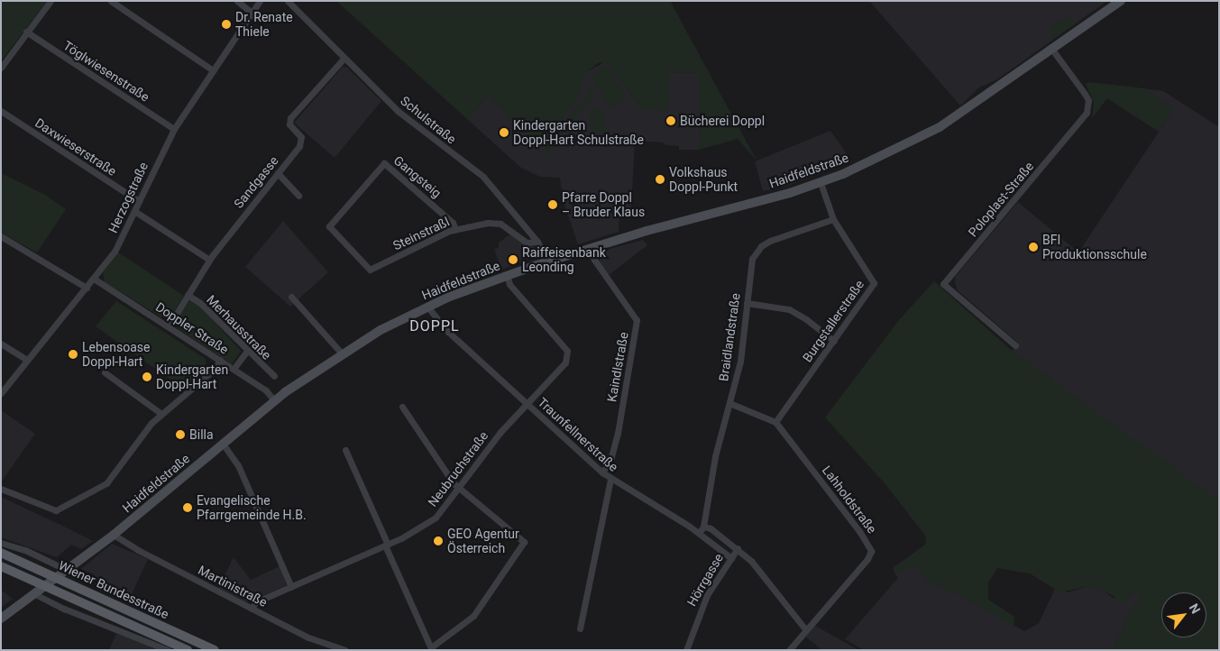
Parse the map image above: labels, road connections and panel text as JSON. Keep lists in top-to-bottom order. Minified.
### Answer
{"streets":{"main road":["Wiener Bundesstraße"],"street":["Töglwiesenstraße","Schulstraße","Daxwieserstraße","Haidfeldstraße","Gangsteig","Sandgasse","Herzogstraße","Poloplast-Straße","Steinstraßl","Burgstallerstraße","Merhausstraße","Doppler Straße","Braidlandstraße","Kaindlstraße","Traunfellnerstraße","Neubruchstraße","Lahholdstraße","Hörrgasse","Martinistraße"]},"crossings":[["Töglwiesenstraße","Herzogstraße"],["Schulstraße","Haidfeldstraße"],["Schulstraße","Sandgasse"],["Schulstraße","Steinstraßl"],["Daxwieserstraße","Herzogstraße"],["Haidfeldstraße","Poloplast-Straße"],["Haidfeldstraße","Burgstallerstraße"],["Haidfeldstraße","Doppler Straße"],["Haidfeldstraße","Kaindlstraße"],["Haidfeldstraße","Traunfellnerstraße"],["Haidfeldstraße","Neubruchstraße"],["Haidfeldstraße","Martinistraße"],["Haidfeldstraße","Wiener Bundesstraße"],["Gangsteig","Steinstraßl"],["Sandgasse","Merhausstraße"],["Sandgasse","Doppler Straße"],["Herzogstraße","Doppler Straße"],["Burgstallerstraße","Braidlandstraße"],["Burgstallerstraße","Lahholdstraße"],["Braidlandstraße","Traunfellnerstraße"],["Kaindlstraße","Traunfellnerstraße"],["Traunfellnerstraße","Neubruchstraße"],["Traunfellnerstraße","Hörrgasse"],["Neubruchstraße","Martinistraße"]],"districts":["DOPPL"],"places":["Dr. Renate Thiele","Bücherei Doppl","Kindergarten Doppl-Hart Schulstraße","Volkshaus Doppl-Punkt","Pfarre Doppl – Bruder Klaus","BFI Produktionsschule","Raiffeisenbank Leonding","Lebensoase Doppl-Hart","Kindergarten Doppl-Hart","Billa","Evangelische Pfarrgemeinde H.B.","GEO Agentur Österreich"],"north":"top right"}
